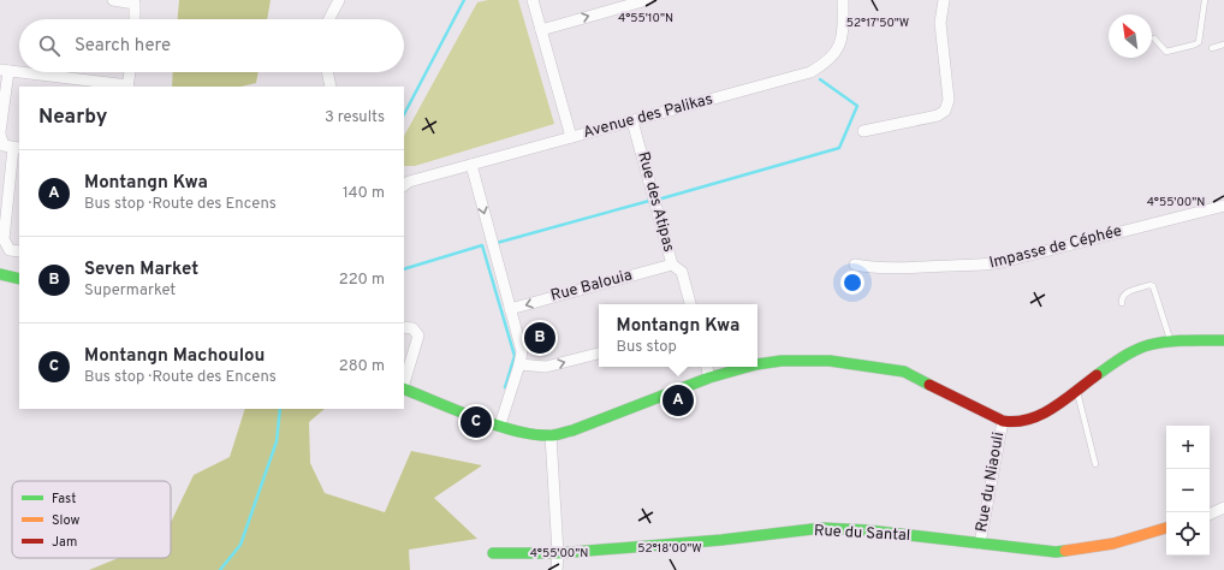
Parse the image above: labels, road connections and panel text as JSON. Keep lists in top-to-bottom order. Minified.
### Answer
{"streets":{"street":["Avenue des Palikas","Rue des Atipas","Impasse de Céphée","Rue Balouia","Rue du Niaouli","Rue du Santal"]},"crossings":[["Avenue des Palikas","Rue des Atipas"],["Rue des Atipas","Rue Balouia"],["Rue du Niaouli","Rue du Santal"]],"legend":["Fast","Slow","Jam"],"north":"top left","page":{"search":"Search here","heading":["Nearby","3 results"],"list":[{"mark":"A","name":"Montangn Kwa","note":"Bus stop · Route des Encens","value":"140 m"},{"mark":"B","name":"Seven Market","note":"Supermarket","value":"220 m"},{"mark":"C","name":"Montangn Machoulou","note":"Bus stop · Route des Encens","value":"280 m"}],"popup":["Montangn Kwa","Bus stop"],"pins":["B","A","C"],"map_buttons":["+","−"]},"coordinates":["4°55'10\"N","52°17'50\"W","4°55'00\"N","52°18'00\"W"]}
